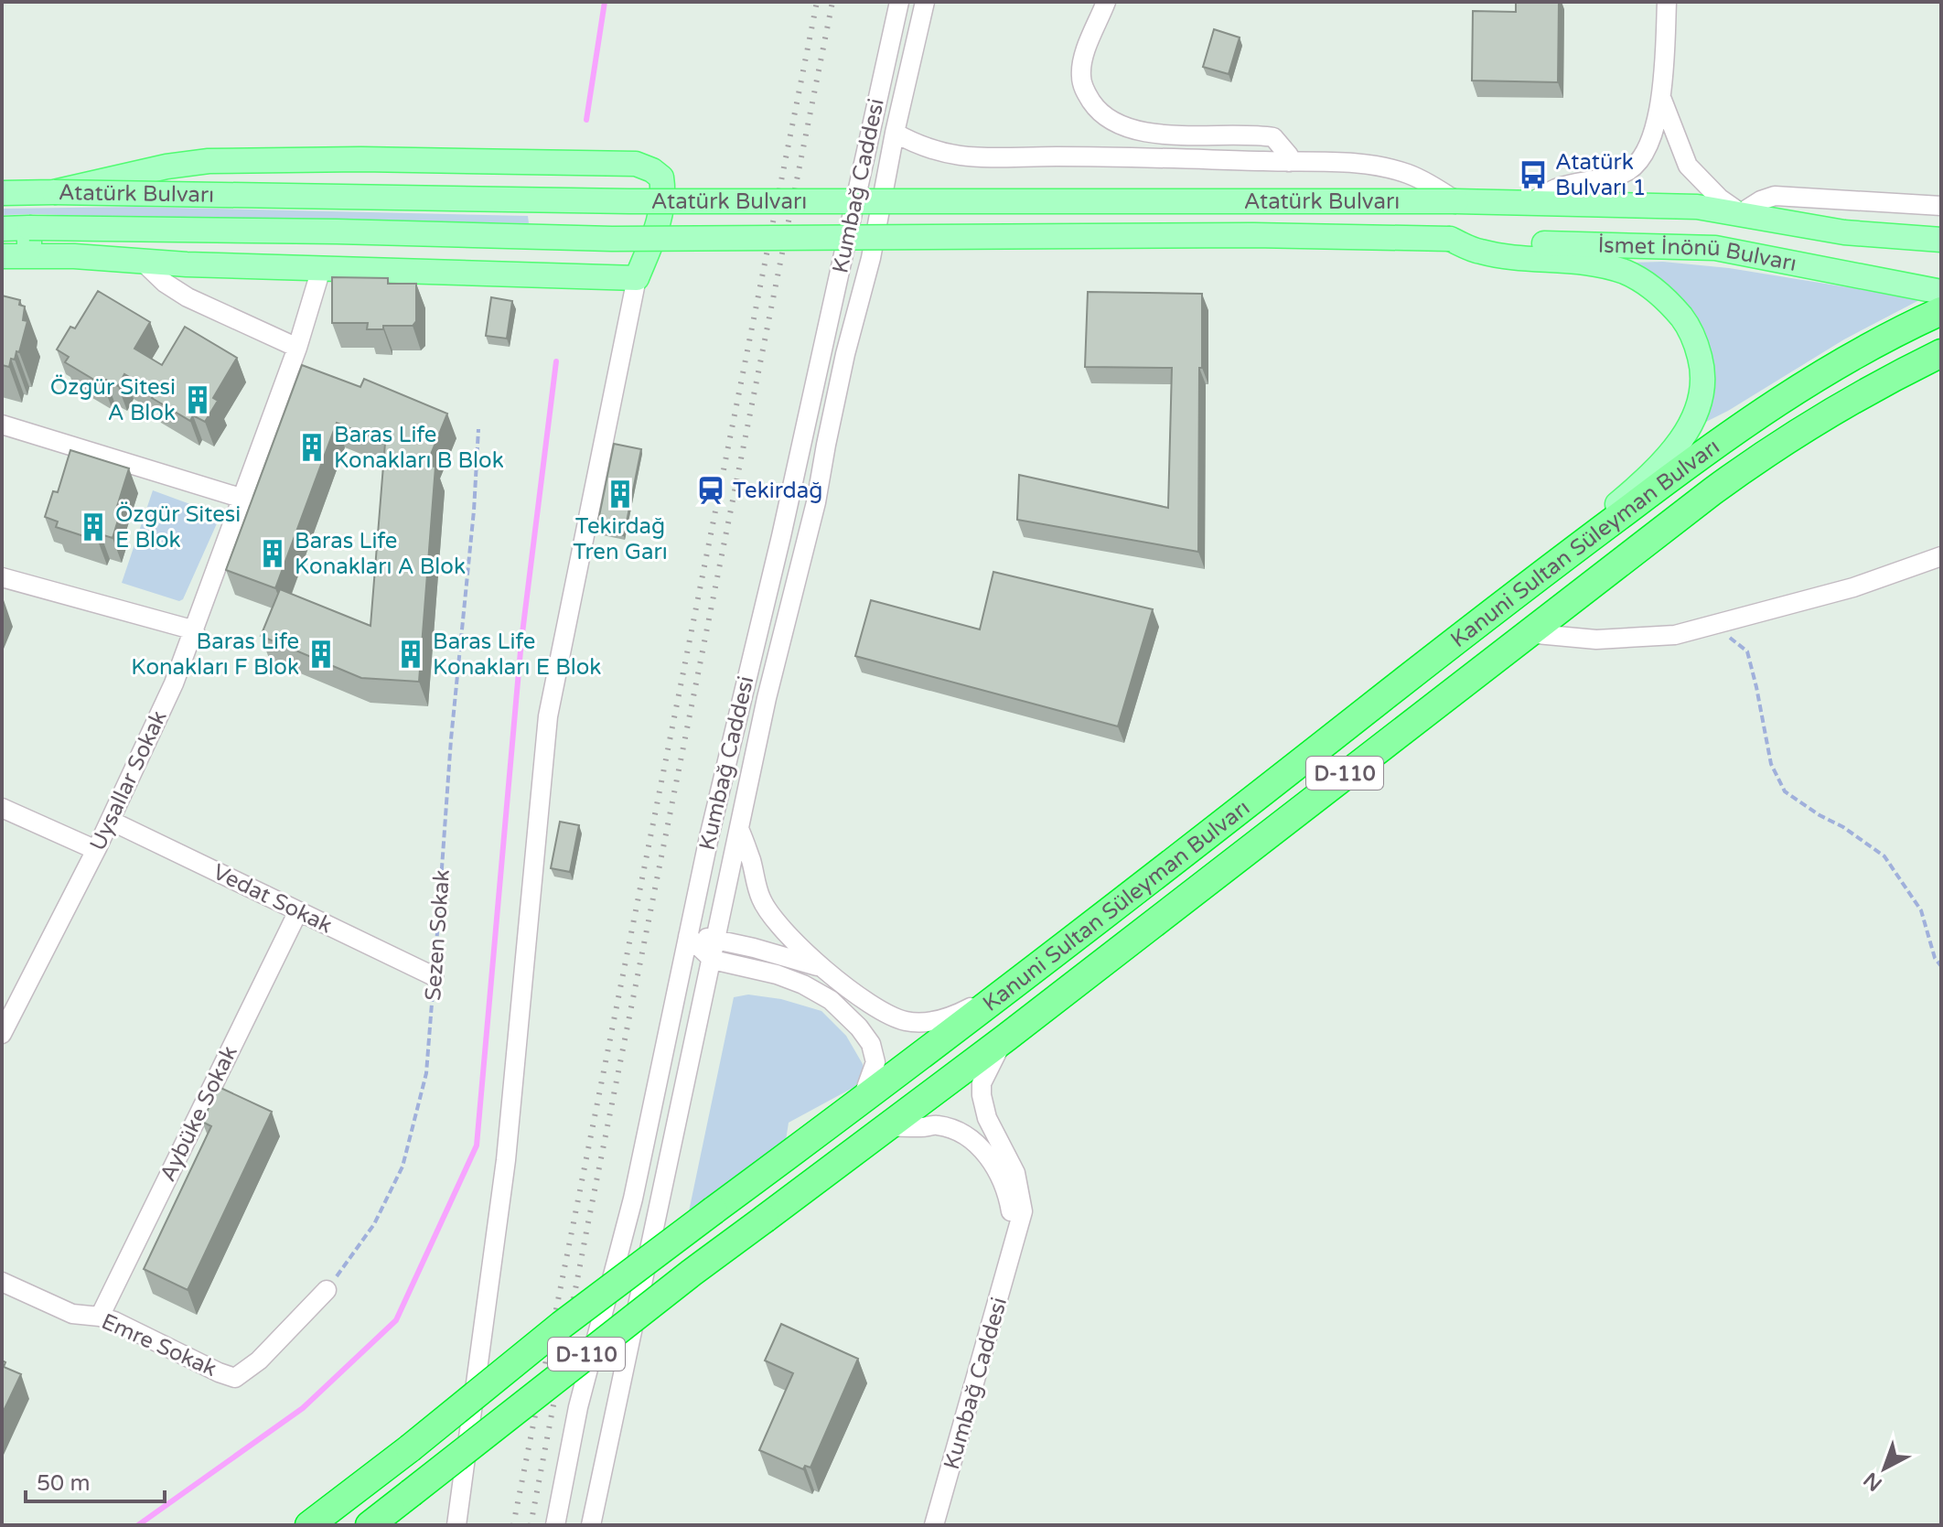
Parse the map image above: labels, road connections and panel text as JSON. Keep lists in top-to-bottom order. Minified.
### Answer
{"streets":{"highway":["Kanuni Sultan Süleyman Bulvarı","D-110"],"main road":["Atatürk Bulvarı","İsmet İnönü Bulvarı"],"street":["Kumbağ Caddesi","Uysallar Sokak","Vedat Sokak","Aybüke Sokak","Emre Sokak"],"path":["Sezen Sokak"]},"crossings":[["Kumbağ Caddesi","Kanuni Sultan Süleyman Bulvarı"],["Atatürk Bulvarı","İsmet İnönü Bulvarı"],["Uysallar Sokak","Vedat Sokak"],["Vedat Sokak","Sezen Sokak"],["Vedat Sokak","Aybüke Sokak"],["Sezen Sokak","Emre Sokak"],["Aybüke Sokak","Emre Sokak"]],"places":{"bus stop":["Atatürk Bulvarı 1"],"building":["Özgür Sitesi A Blok","Baras Life Konakları B Blok","Tekirdağ Tren Garı","Özgür Sitesi E Blok","Baras Life Konakları A Blok","Baras Life Konakları F Blok","Baras Life Konakları E Blok"],"station":["Tekirdağ"]},"scale_bar":"50 m","north":"bottom left"}
